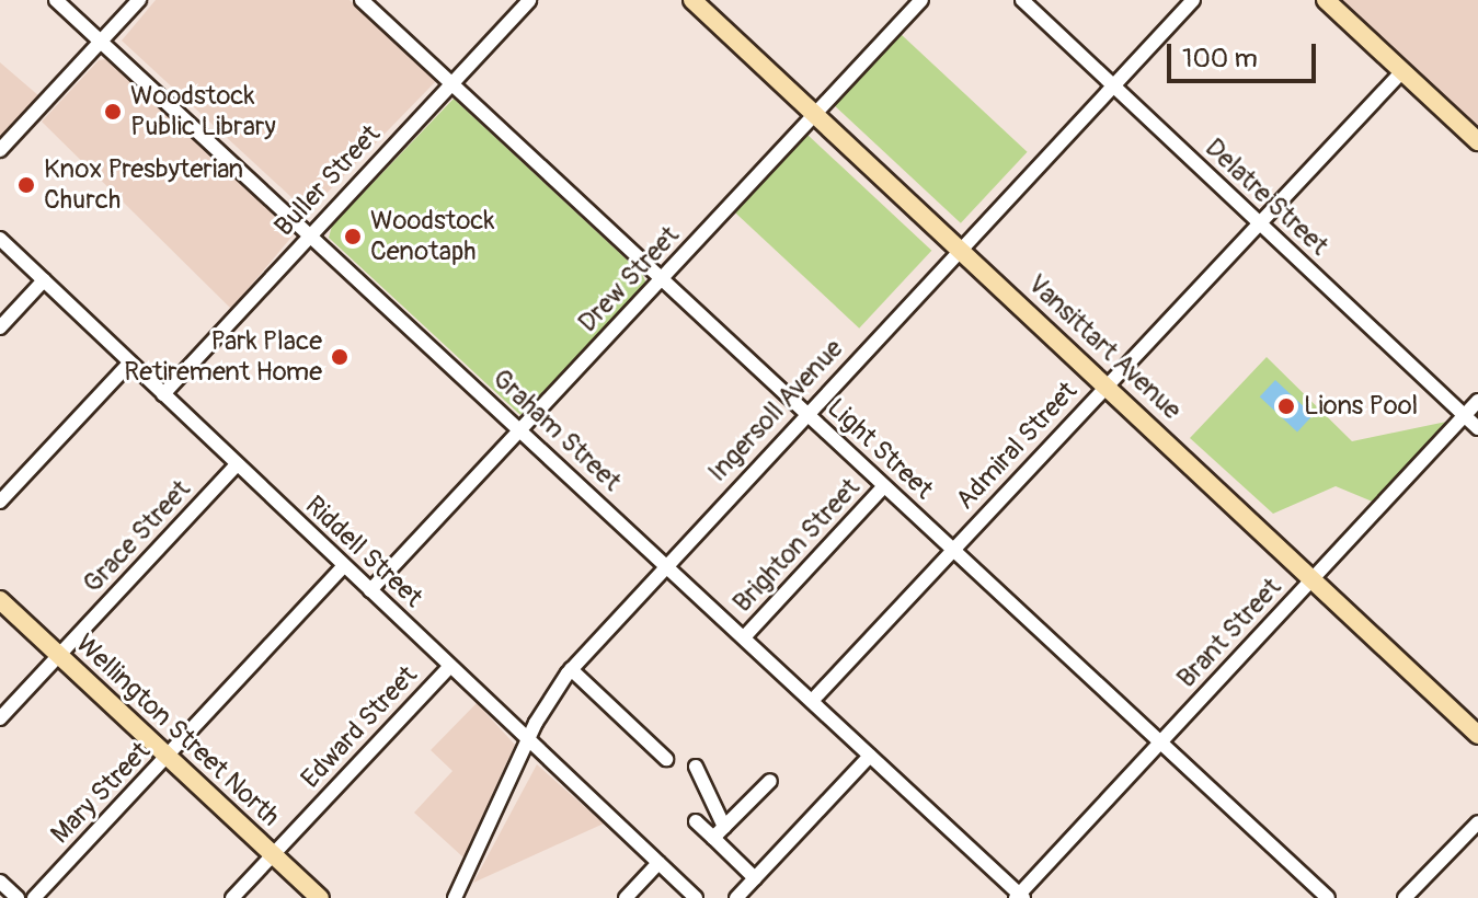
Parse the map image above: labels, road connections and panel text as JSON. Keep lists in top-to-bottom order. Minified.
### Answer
{"streets":{"main road":["Vansittart Avenue","Wellington Street North"],"street":["Buller Street","Delatre Street","Drew Street","Ingersoll Avenue","Graham Street","Admiral Street","Light Street","Grace Street","Brighton Street","Riddell Street","Brant Street","Edward Street","Mary Street"]},"crossings":[["Buller Street","Graham Street"],["Buller Street","Light Street"],["Buller Street","Riddell Street"],["Delatre Street","Ingersoll Avenue"],["Delatre Street","Admiral Street"],["Delatre Street","Brant Street"],["Drew Street","Vansittart Avenue"],["Drew Street","Graham Street"],["Drew Street","Light Street"],["Drew Street","Riddell Street"],["Vansittart Avenue","Ingersoll Avenue"],["Vansittart Avenue","Admiral Street"],["Vansittart Avenue","Brant Street"],["Ingersoll Avenue","Graham Street"],["Ingersoll Avenue","Light Street"],["Ingersoll Avenue","Riddell Street"],["Graham Street","Admiral Street"],["Graham Street","Brighton Street"],["Graham Street","Brant Street"],["Admiral Street","Light Street"],["Light Street","Brighton Street"],["Light Street","Brant Street"],["Grace Street","Riddell Street"],["Grace Street","Wellington Street North"],["Riddell Street","Edward Street"],["Riddell Street","Mary Street"],["Edward Street","Wellington Street North"],["Wellington Street North","Mary Street"]],"places":["Woodstock Public Library","Knox Presbyterian Church","Woodstock Cenotaph","Park Place Retirement Home","Lions Pool"],"scale_bar":"100 m"}
